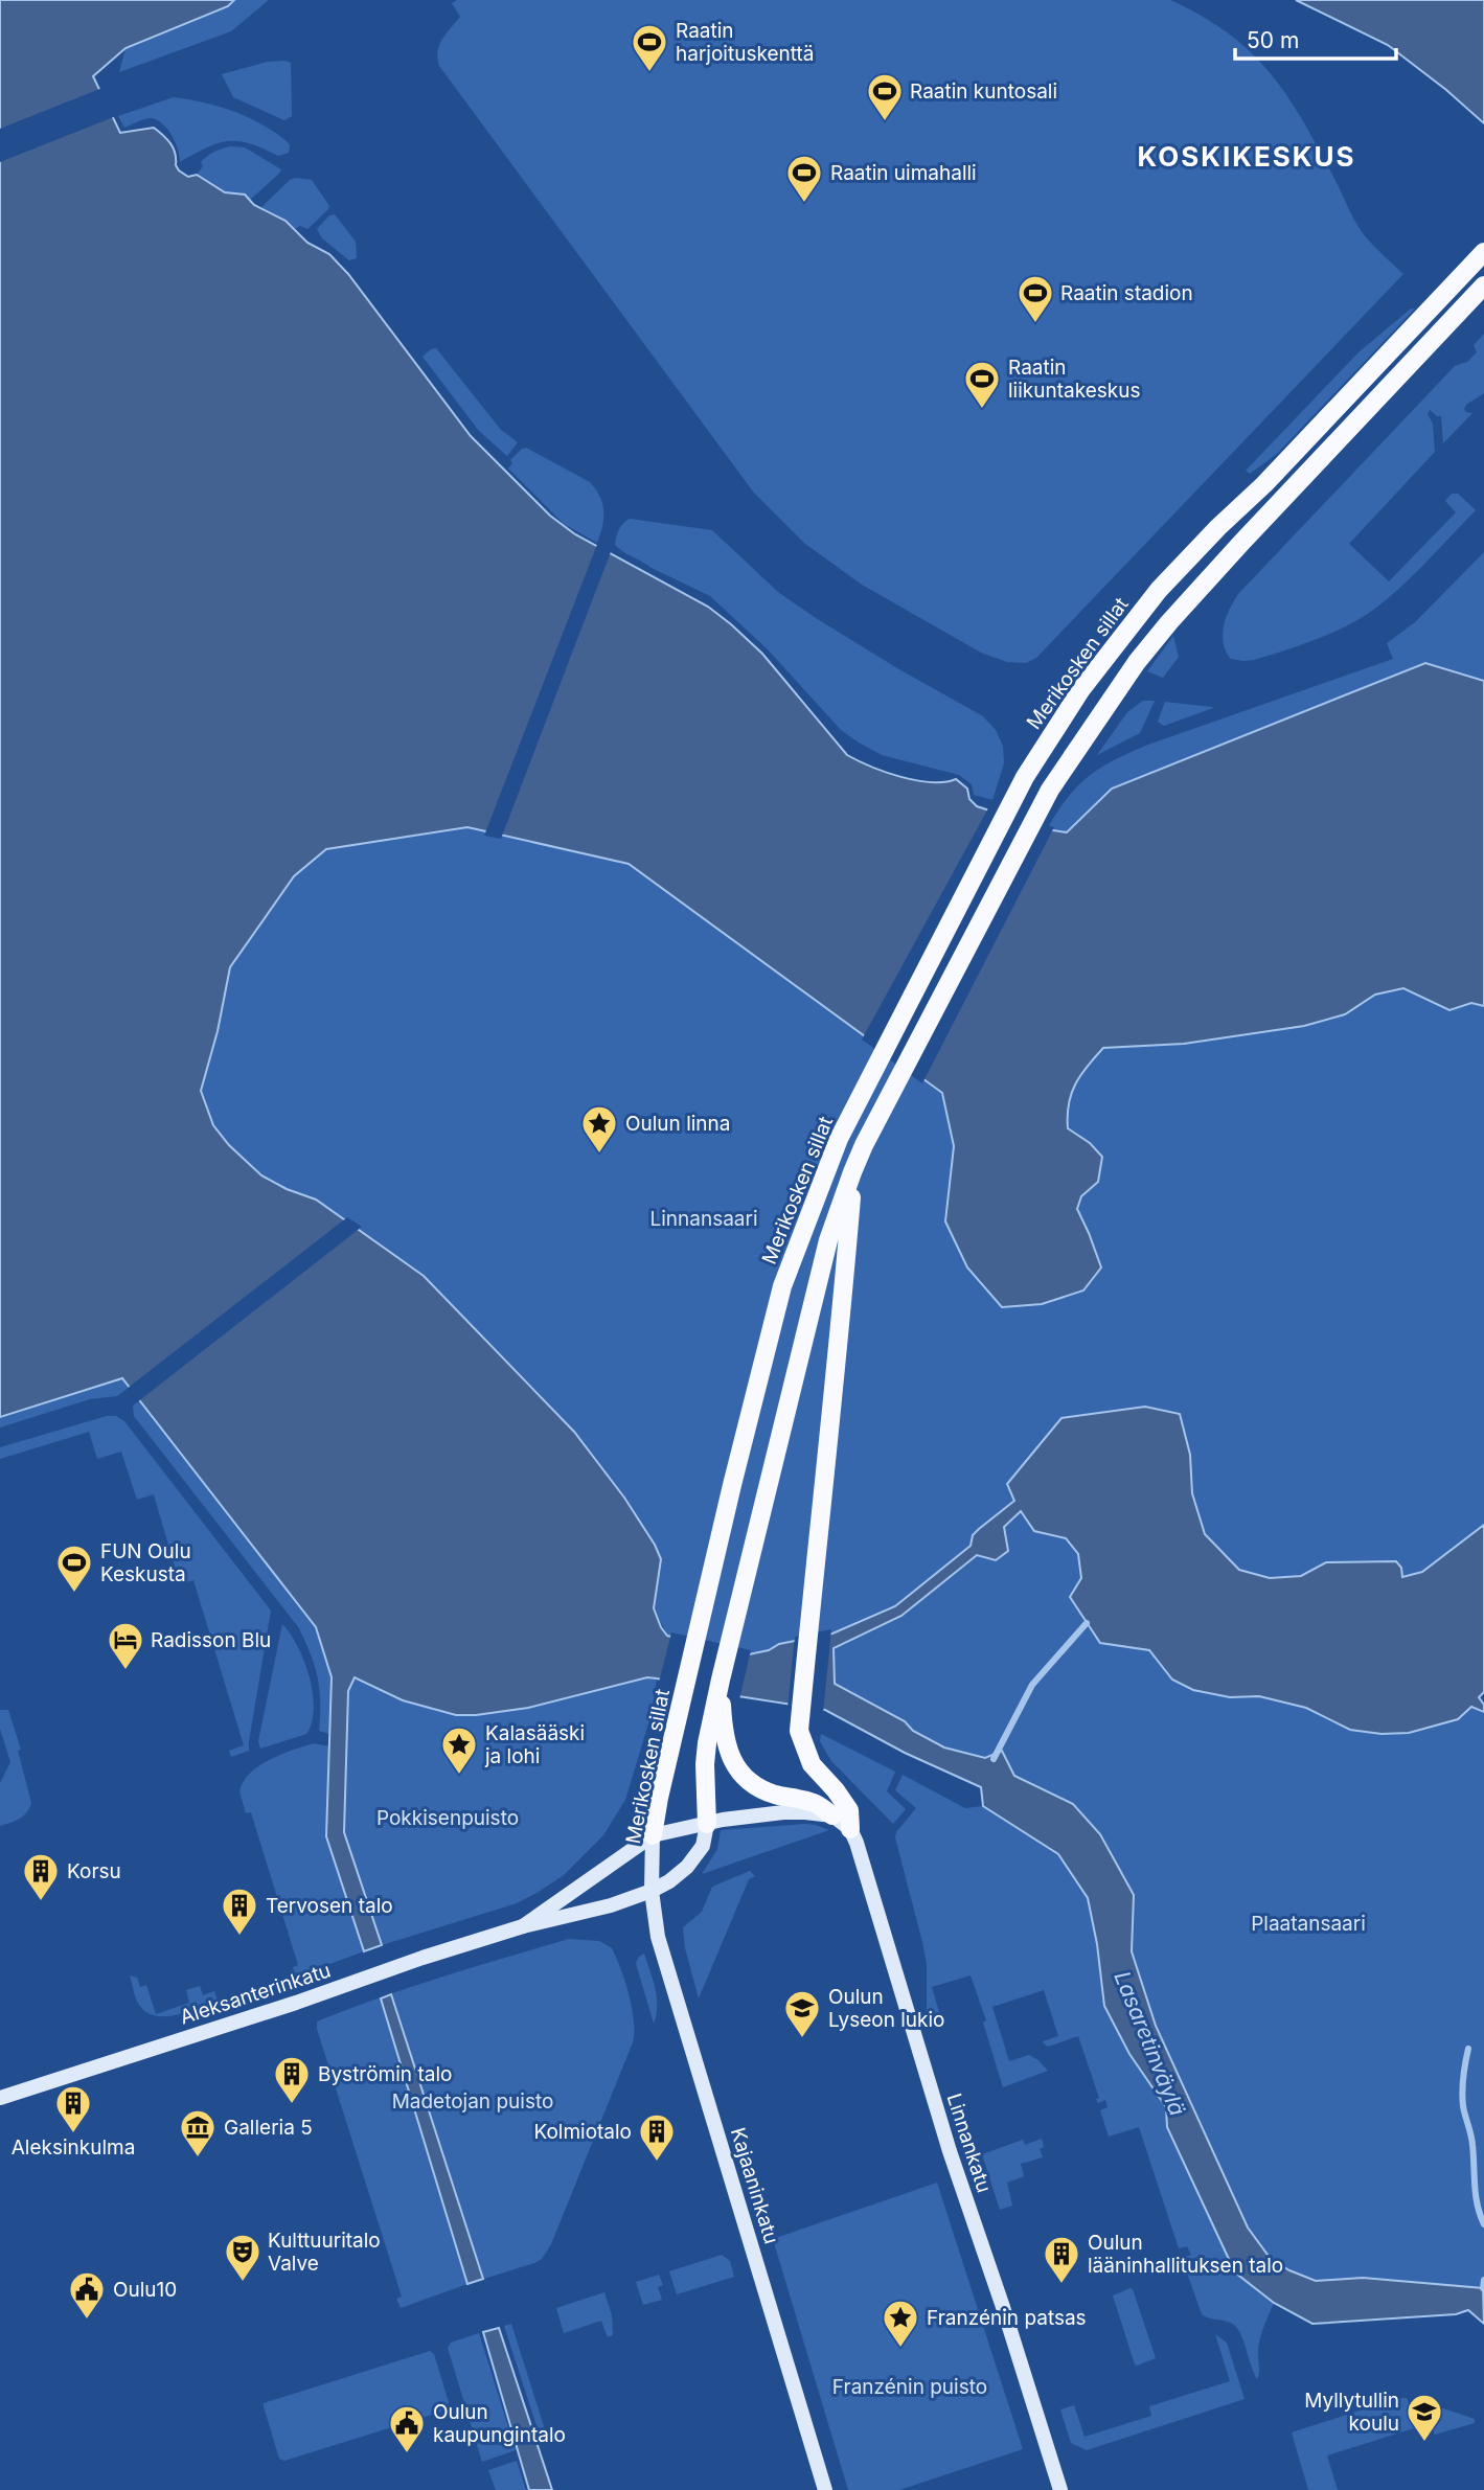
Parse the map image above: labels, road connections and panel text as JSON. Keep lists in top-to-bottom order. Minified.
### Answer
{"streets":{"main road":["Merikosken sillat","Aleksanterinkatu","Linnankatu","Kajaaninkatu"]},"crossings":[["Merikosken sillat","Aleksanterinkatu"],["Merikosken sillat","Kajaaninkatu"],["Aleksanterinkatu","Kajaaninkatu"]],"districts":["KOSKIKESKUS"],"water":["Lasaretinväylä"],"parks":["Linnansaari","Pokkisenpuisto","Plaatansaari","Madetojan puisto","Franzénin puisto"],"places":{"sports":["Raatin harjoituskenttä","Raatin kuntosali","Raatin uimahalli","Raatin stadion","Raatin liikuntakeskus","FUN Oulu Keskusta"],"place":["Oulun linna","Kalasääski ja lohi","Franzénin patsas"],"hotel":["Radisson Blu"],"building":["Korsu","Tervosen talo","Byströmin talo","Aleksinkulma","Kolmiotalo","Oulun lääninhallituksen talo"],"school or university":["Oulun Lyseon lukio","Myllytullin koulu"],"museum":["Galleria 5"],"theatre":["Kulttuuritalo Valve"],"public building":["Oulu10","Oulun kaupungintalo"]},"scale_bar":"50 m"}
